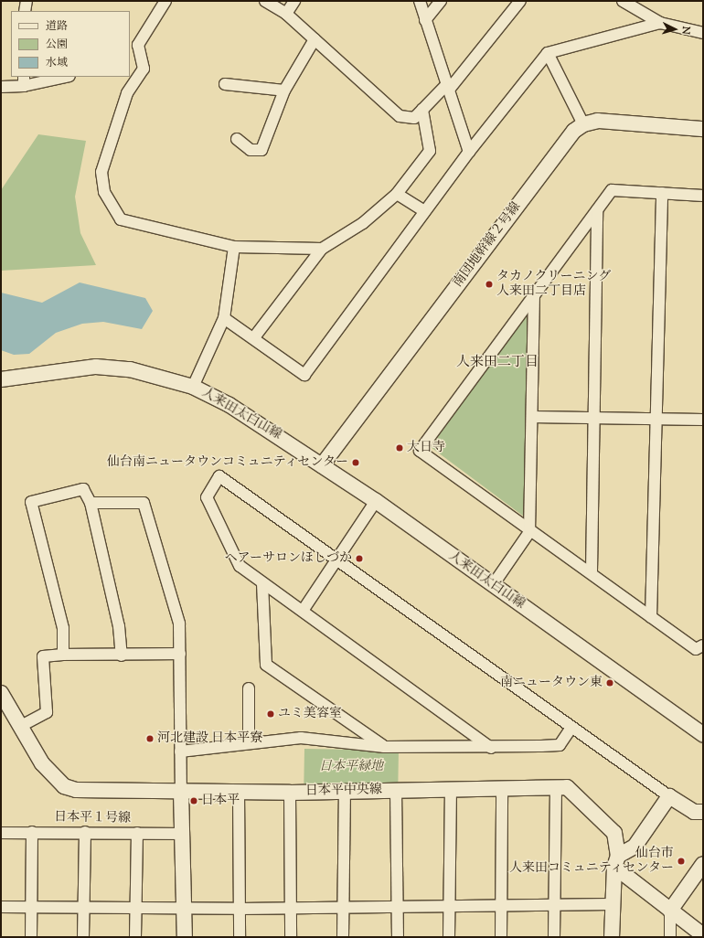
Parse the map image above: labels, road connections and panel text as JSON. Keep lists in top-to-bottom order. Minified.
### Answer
{"streets":{"street":["南団地幹線２号線","人来田太白山線","日本平中央線","日本平１号線"]},"crossings":[["南団地幹線２号線","人来田太白山線"]],"districts":["人来田二丁目"],"parks":["日本平緑地"],"places":["タカノクリーニング 人来田二丁目店","大日寺","仙台南ニュータウンコミュニティセンター","ヘアーサロンほしづか","南ニュータウン東","ユミ美容室","河北建設 日本平寮","日本平","仙台市 人来田コミュニティセンター"],"legend":["道路","公園","水域"],"north":"right"}
